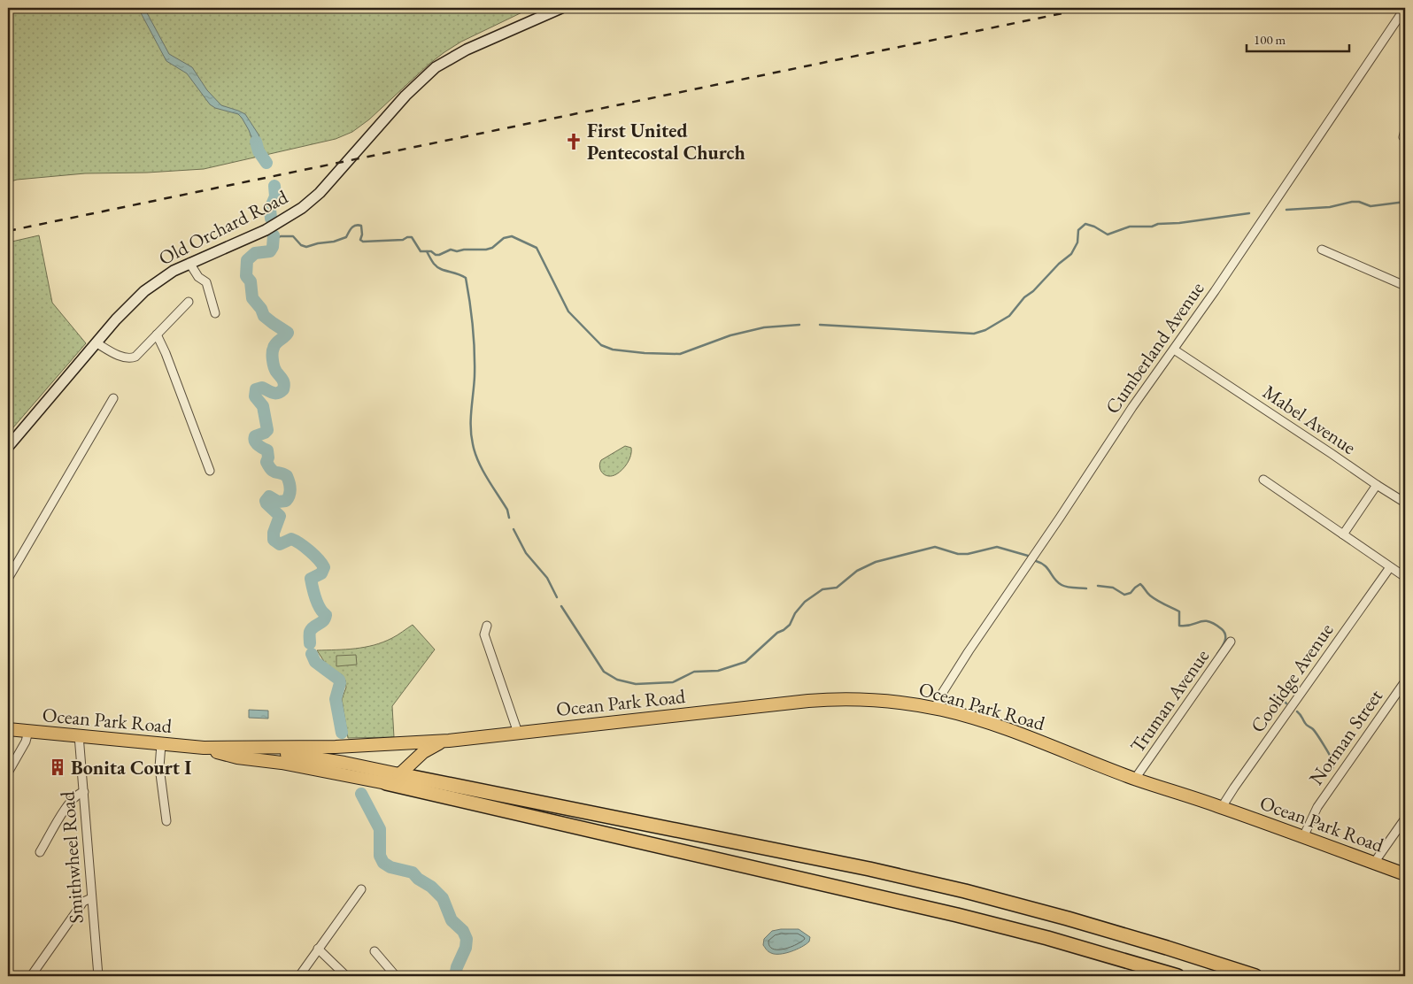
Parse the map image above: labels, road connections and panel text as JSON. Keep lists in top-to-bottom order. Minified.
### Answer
{"streets":{"main road":["Ocean Park Road"],"street":["Old Orchard Road","Cumberland Avenue","Mabel Avenue","Coolidge Avenue","Truman Avenue","Norman Street","Smithwheel Road"]},"crossings":[["Cumberland Avenue","Mabel Avenue"],["Cumberland Avenue","Ocean Park Road"],["Coolidge Avenue","Ocean Park Road"],["Truman Avenue","Ocean Park Road"],["Ocean Park Road","Norman Street"],["Ocean Park Road","Smithwheel Road"]],"places":{"church":["First United Pentecostal Church"],"building":["Bonita Court I"]},"scale_bar":"100 m"}
